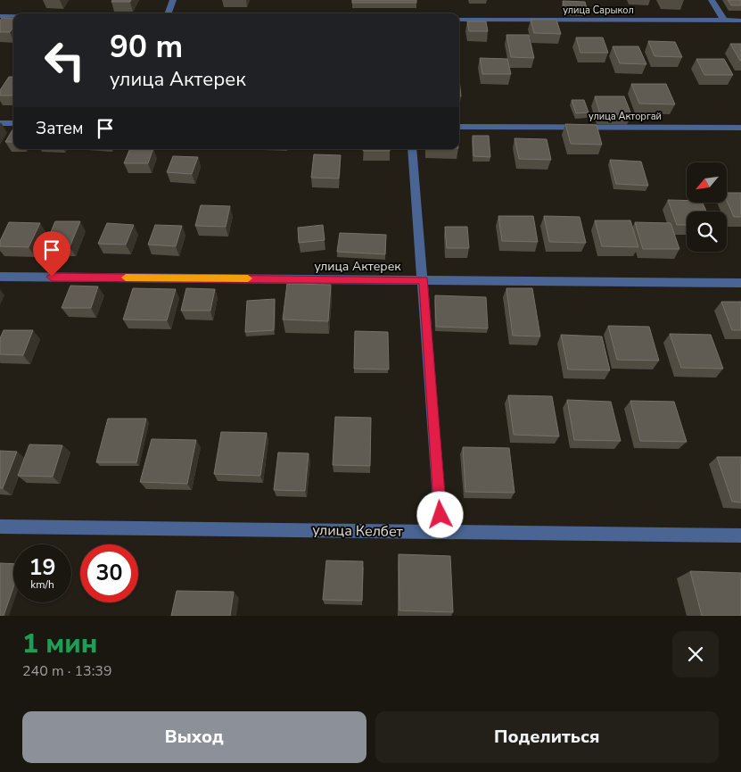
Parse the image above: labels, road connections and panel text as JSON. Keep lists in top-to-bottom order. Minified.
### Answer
{"streets":{"street":["улица Сарыкол","улица Акторгай","улица Актерек","улица Келбет"]},"north":"bottom left","page":{"turn":["90 m","улица Актерек"],"then":"Затем","speed":"19 km/h","limit":"30","heading":["1 мин","240 m · 13:39"],"buttons":["Выход","Поделиться"]}}
